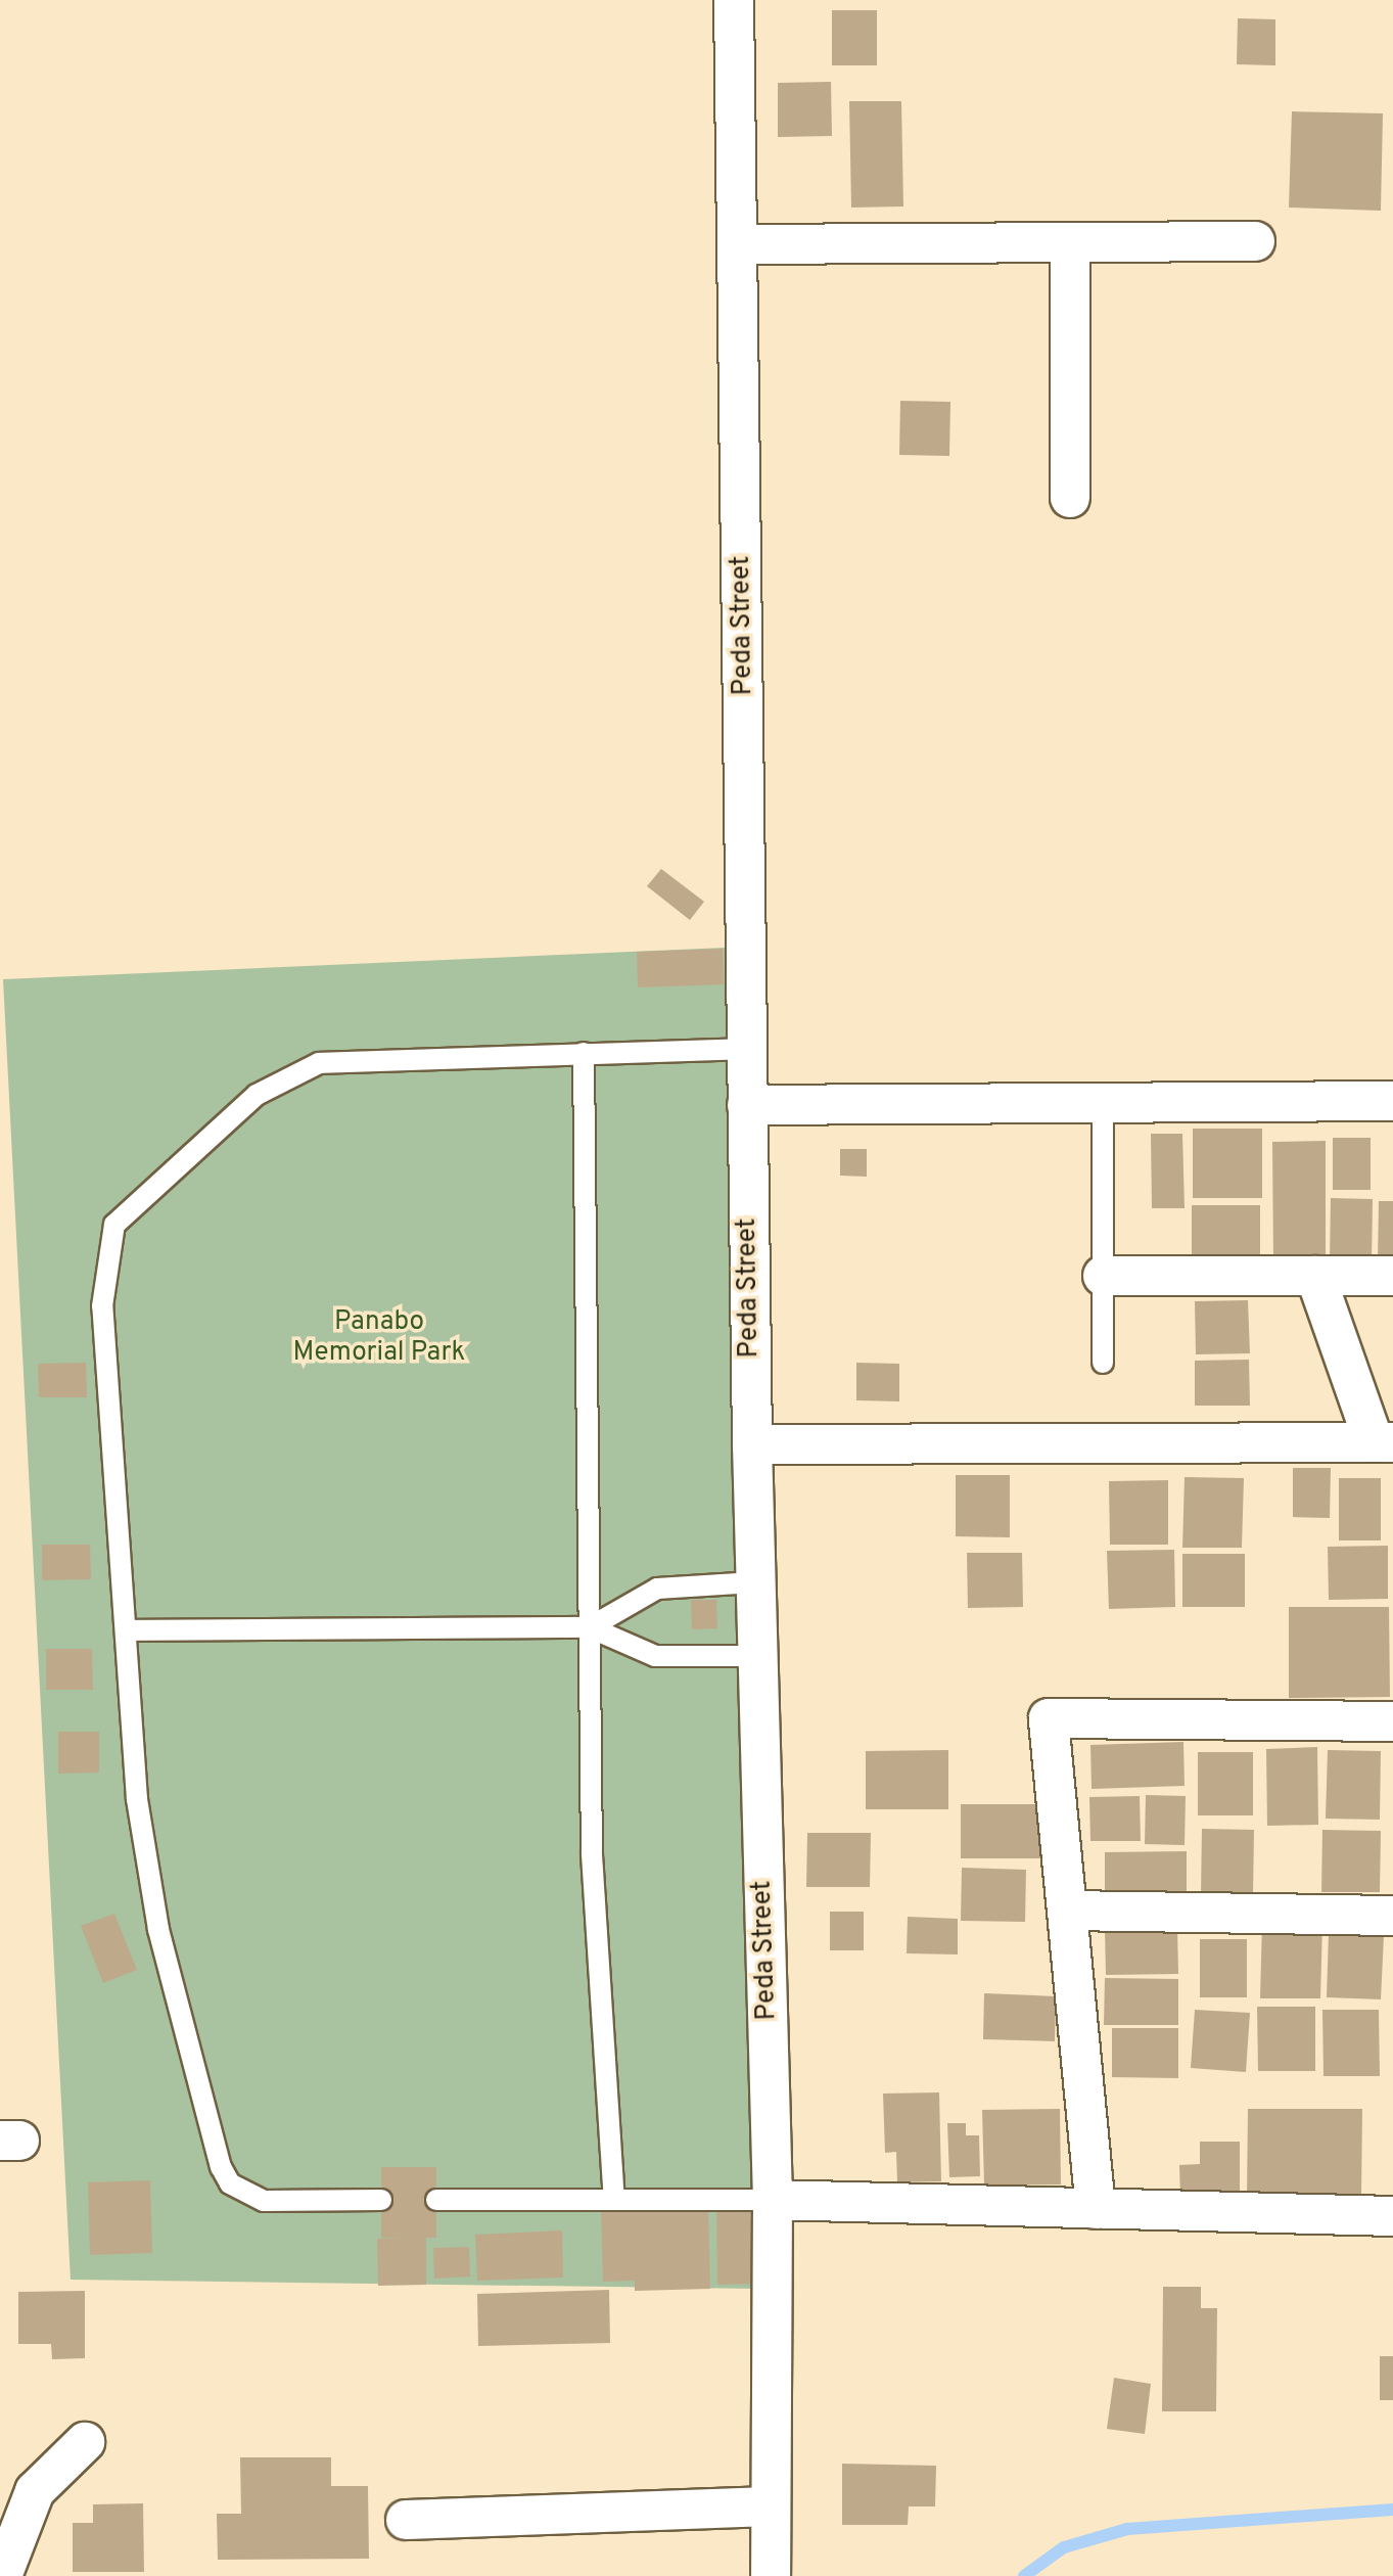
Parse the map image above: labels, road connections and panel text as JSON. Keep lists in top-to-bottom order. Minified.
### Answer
{"streets":{"street":["Peda Street"]},"parks":["Panabo Memorial Park"]}
